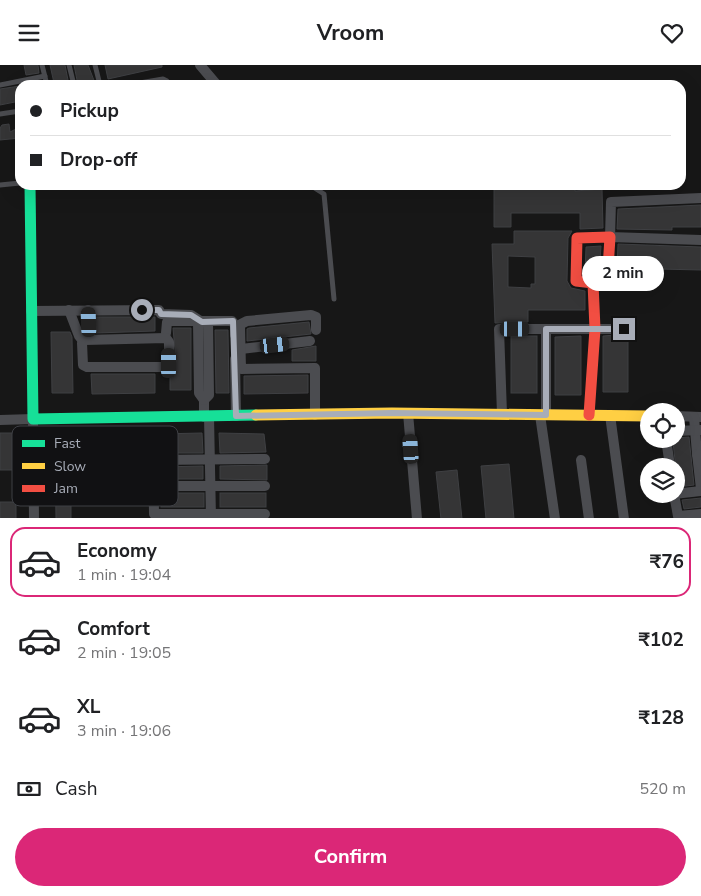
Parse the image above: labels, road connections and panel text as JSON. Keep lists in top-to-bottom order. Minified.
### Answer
{"legend":["Fast","Slow","Jam"],"page":{"header":"Vroom","banner":["Pickup","Drop-off"],"bubble":"2 min","list":[{"name":"Economy","note":"1 min · 19:04","value":"₹76"},{"name":"Comfort","note":"2 min · 19:05","value":"₹102"},{"name":"XL","note":"3 min · 19:06","value":"₹128"}],"pay":["Cash","520 m"],"buttons":"Confirm"}}
